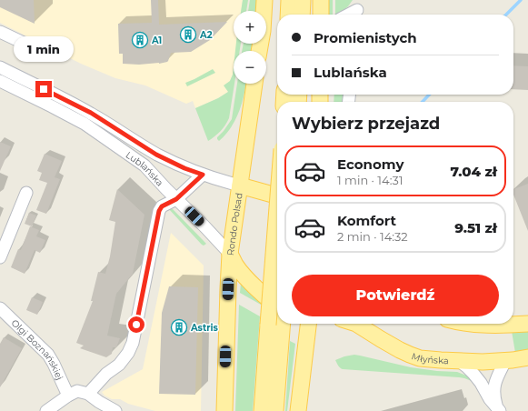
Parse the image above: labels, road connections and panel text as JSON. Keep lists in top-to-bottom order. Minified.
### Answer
{"streets":{"main road":["Rondo Polsad","Młyńska"],"street":["Lublańska","Olgi Boznańskiej"]},"crossings":[["Lublańska","Rondo Polsad"]],"places":{"building":["A2","A1","Astris"]},"page":{"map_buttons":["+","−"],"banner":["Promienistych","Lublańska"],"bubble":"1 min","heading":"Wybierz przejazd","list":[{"name":"Economy","note":"1 min · 14:31","value":"7.04 zł"},{"name":"Komfort","note":"2 min · 14:32","value":"9.51 zł"}],"buttons":"Potwierdź"}}
